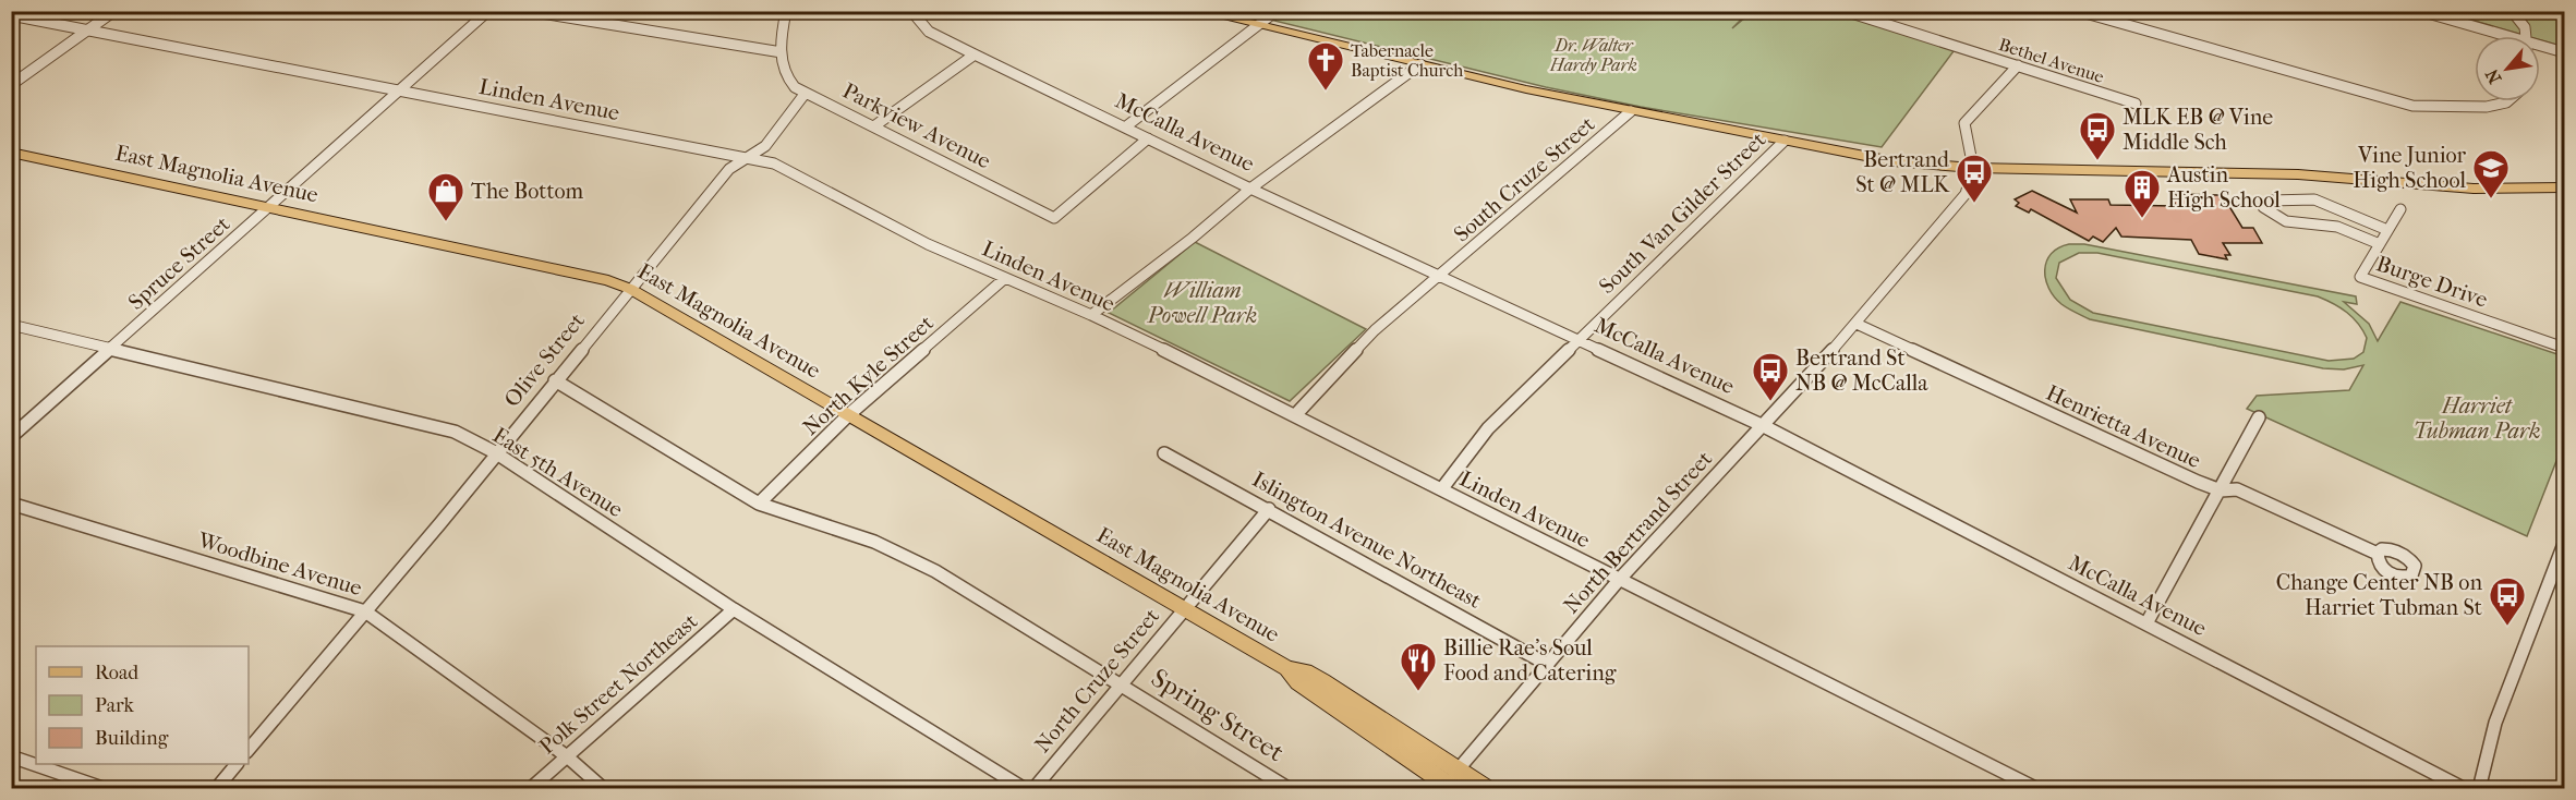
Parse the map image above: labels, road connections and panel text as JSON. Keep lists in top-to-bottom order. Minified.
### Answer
{"streets":{"main road":["East Magnolia Avenue"],"street":["Bethel Avenue","Linden Avenue","Parkview Avenue","McCalla Avenue","South Cruze Street","South Van Gilder Street","Spruce Street","Burge Drive","Olive Street","North Kyle Street","Henrietta Avenue","East 5th Avenue","North Bertrand Street","Islington Avenue Northeast","Woodbine Avenue","North Cruze Street","Polk Street Northeast","Spring Street"]},"crossings":[["Linden Avenue","South Van Gilder Street"],["Linden Avenue","Spruce Street"],["Linden Avenue","Olive Street"],["Linden Avenue","North Kyle Street"],["Linden Avenue","North Bertrand Street"],["Parkview Avenue","McCalla Avenue"],["Parkview Avenue","Olive Street"],["McCalla Avenue","South Cruze Street"],["McCalla Avenue","South Van Gilder Street"],["McCalla Avenue","North Bertrand Street"],["East Magnolia Avenue","Spruce Street"],["East Magnolia Avenue","Olive Street"],["East Magnolia Avenue","North Kyle Street"],["East Magnolia Avenue","North Bertrand Street"],["East Magnolia Avenue","North Cruze Street"],["Spruce Street","East 5th Avenue"],["Olive Street","East 5th Avenue"],["Olive Street","Woodbine Avenue"],["Olive Street","Spring Street"],["North Kyle Street","Spring Street"],["Henrietta Avenue","North Bertrand Street"],["East 5th Avenue","Polk Street Northeast"],["North Bertrand Street","Islington Avenue Northeast"],["Islington Avenue Northeast","North Cruze Street"],["Woodbine Avenue","Polk Street Northeast"],["North Cruze Street","Spring Street"]],"parks":["Dr. Walter Hardy Park","William Powell Park","Harriet Tubman Park"],"places":{"church":["Tabernacle Baptist Church"],"bus stop":["MLK EB @ Vine Middle Sch","Bertrand St @ MLK","Bertrand St NB @ McCalla","Change Center NB on Harriet Tubman St"],"school or university":["Vine Junior High School"],"building":["Austin High School"],"shop":["The Bottom"],"restaurant":["Billie Rae's Soul Food and Catering"]},"legend":["Road","Park","Building"],"north":"bottom left"}
